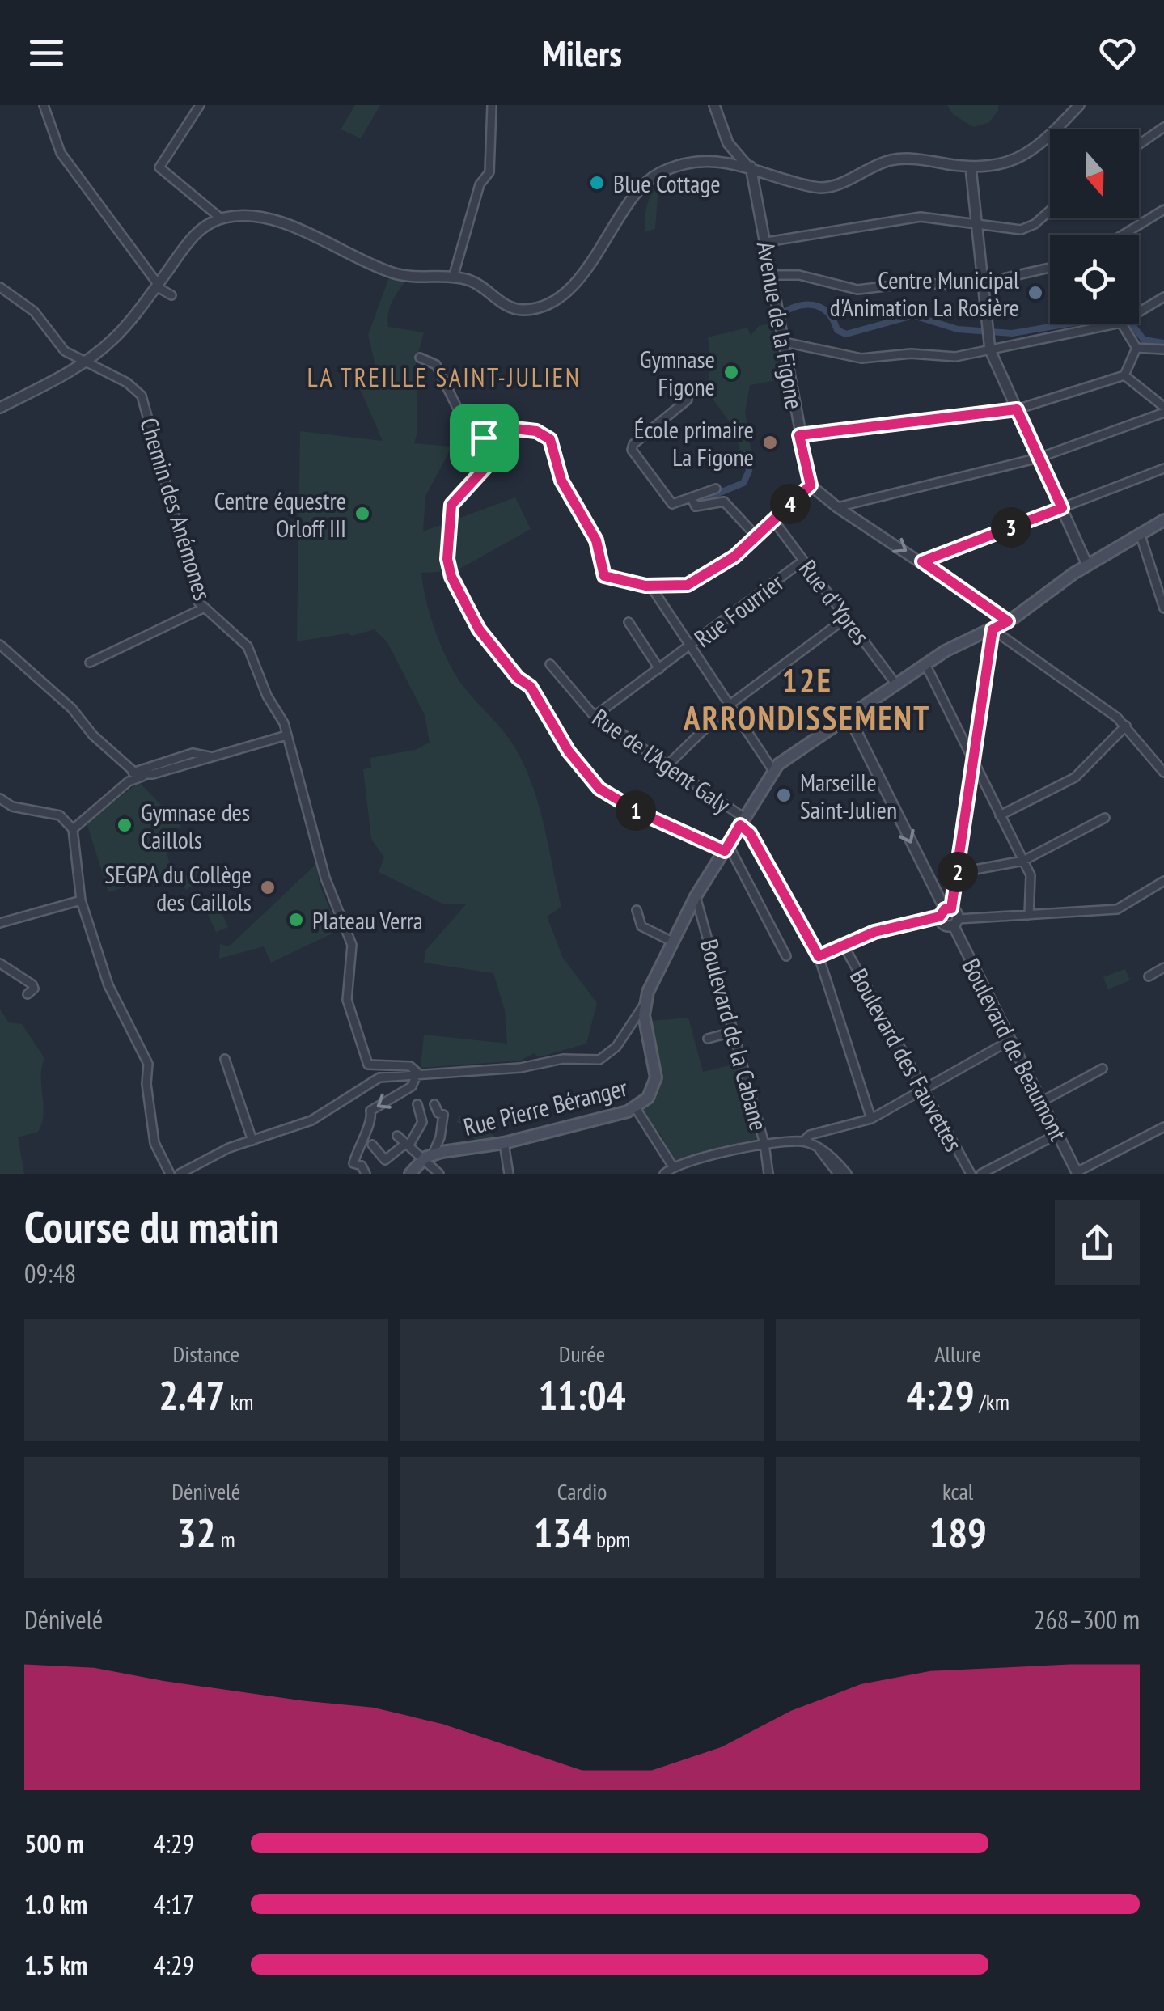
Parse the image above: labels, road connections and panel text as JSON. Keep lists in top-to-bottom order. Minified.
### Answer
{"streets":{"main road":["Rue Pierre Béranger"],"street":["Avenue de la Figone","Chemin des Anémones","Rue d'Ypres","Rue Fourrier","Rue de l'Agent Galy","Boulevard de la Cabane","Boulevard de Beaumont","Boulevard des Fauvettes"]},"crossings":[["Chemin des Anémones","Rue Pierre Béranger"],["Rue d'Ypres","Rue Fourrier"],["Rue Fourrier","Rue de l'Agent Galy"]],"districts":["LA TREILLE SAINT-JULIEN","12E ARRONDISSEMENT"],"places":["Blue Cottage","Centre Municipal d'Animation La Rosière","Gymnase Figone","École primaire La Figone","Centre équestre Orloff III","Marseille Saint-Julien","Gymnase des Caillols","SEGPA du Collège des Caillols","Plateau Verra"],"north":"bottom","page":{"header":"Milers","pins":["4","3","1","2"],"heading":["Course du matin","09:48"],"stats":[["Distance","2.47 km"],["Durée","11:04"],["Allure","4:29 /km"],["Dénivelé","32 m"],["Cardio","134 bpm"],["kcal","189"]],"chart":["Dénivelé","268–300 m"],"list":[{"name":"500 m","note":"4:29"},{"name":"1.0 km","note":"4:17"},{"name":"1.5 km","note":"4:29"}]}}
